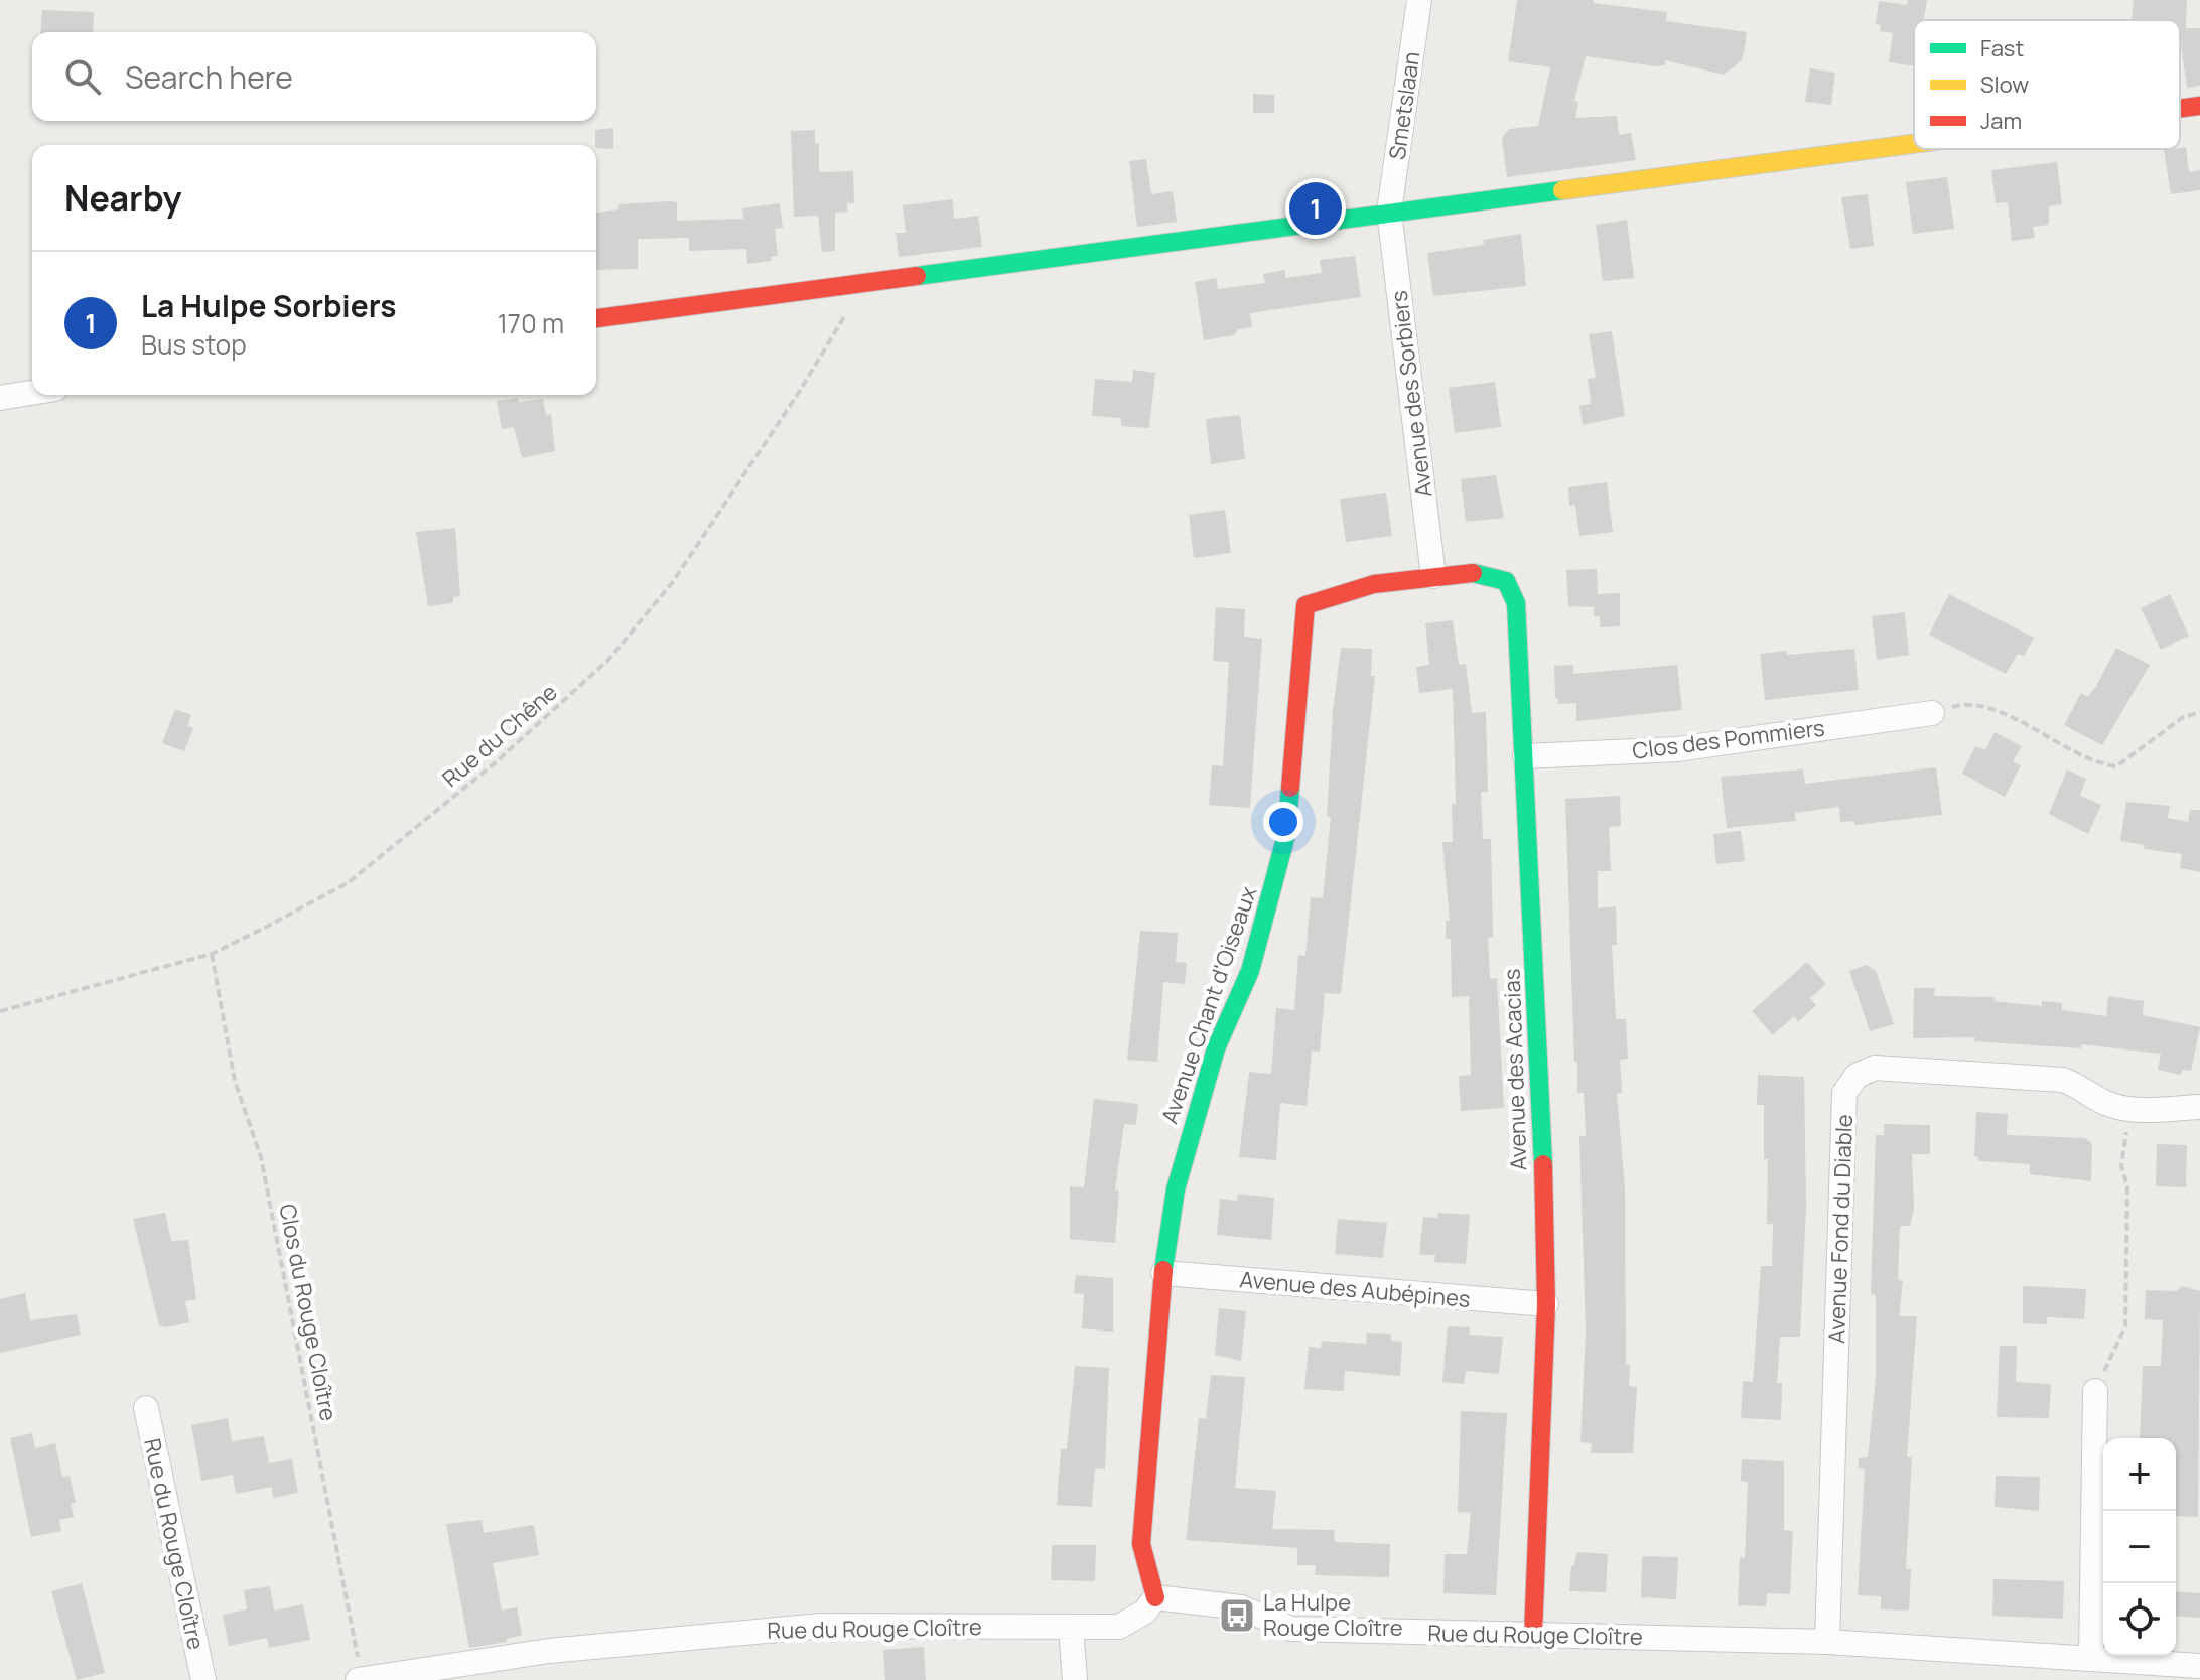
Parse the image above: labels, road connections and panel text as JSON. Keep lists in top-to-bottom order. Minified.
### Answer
{"streets":{"street":["Smetslaan","Avenue des Sorbiers","Clos des Pommiers","Avenue Chant d'Oiseaux","Avenue des Acacias","Avenue Fond du Diable","Avenue des Aubépines","Rue du Rouge Cloître"],"path":["Rue du Chêne","Clos du Rouge Cloître"]},"crossings":[["Smetslaan","Avenue des Sorbiers"],["Avenue des Sorbiers","Avenue Chant d'Oiseaux"],["Avenue des Sorbiers","Avenue des Acacias"],["Rue du Chêne","Clos du Rouge Cloître"],["Clos des Pommiers","Avenue des Acacias"],["Avenue Chant d'Oiseaux","Avenue des Acacias"],["Avenue Chant d'Oiseaux","Avenue des Aubépines"],["Avenue Chant d'Oiseaux","Rue du Rouge Cloître"],["Avenue des Acacias","Avenue des Aubépines"],["Avenue des Acacias","Rue du Rouge Cloître"],["Avenue Fond du Diable","Rue du Rouge Cloître"],["Clos du Rouge Cloître","Rue du Rouge Cloître"]],"places":{"bus stop":["La Hulpe Rouge Cloître"]},"legend":["Fast","Slow","Jam"],"page":{"search":"Search here","heading":"Nearby","pins":"1","list":[{"mark":"1","name":"La Hulpe Sorbiers","note":"Bus stop","value":"170 m"}],"map_buttons":["+","−"]}}
